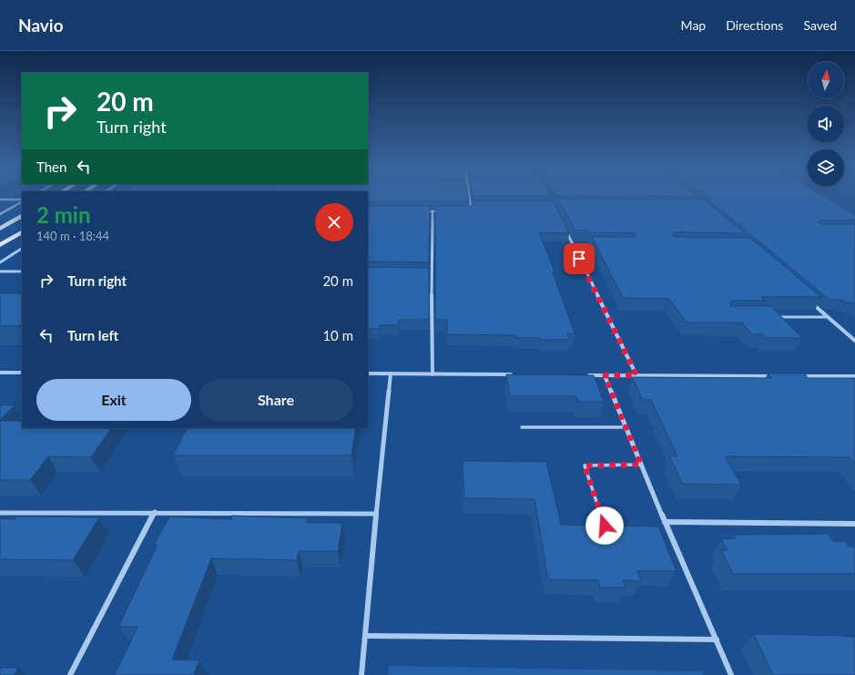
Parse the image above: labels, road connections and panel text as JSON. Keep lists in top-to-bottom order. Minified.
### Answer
{"north":"top","page":{"header":"Navio","nav":["Map","Directions","Saved"],"turn":["20 m","Turn right"],"then":"Then","heading":["2 min","140 m · 18:44"],"list":[{"name":"Turn right","value":"20 m"},{"name":"Turn left","value":"10 m"}],"buttons":["Exit","Share"]}}
